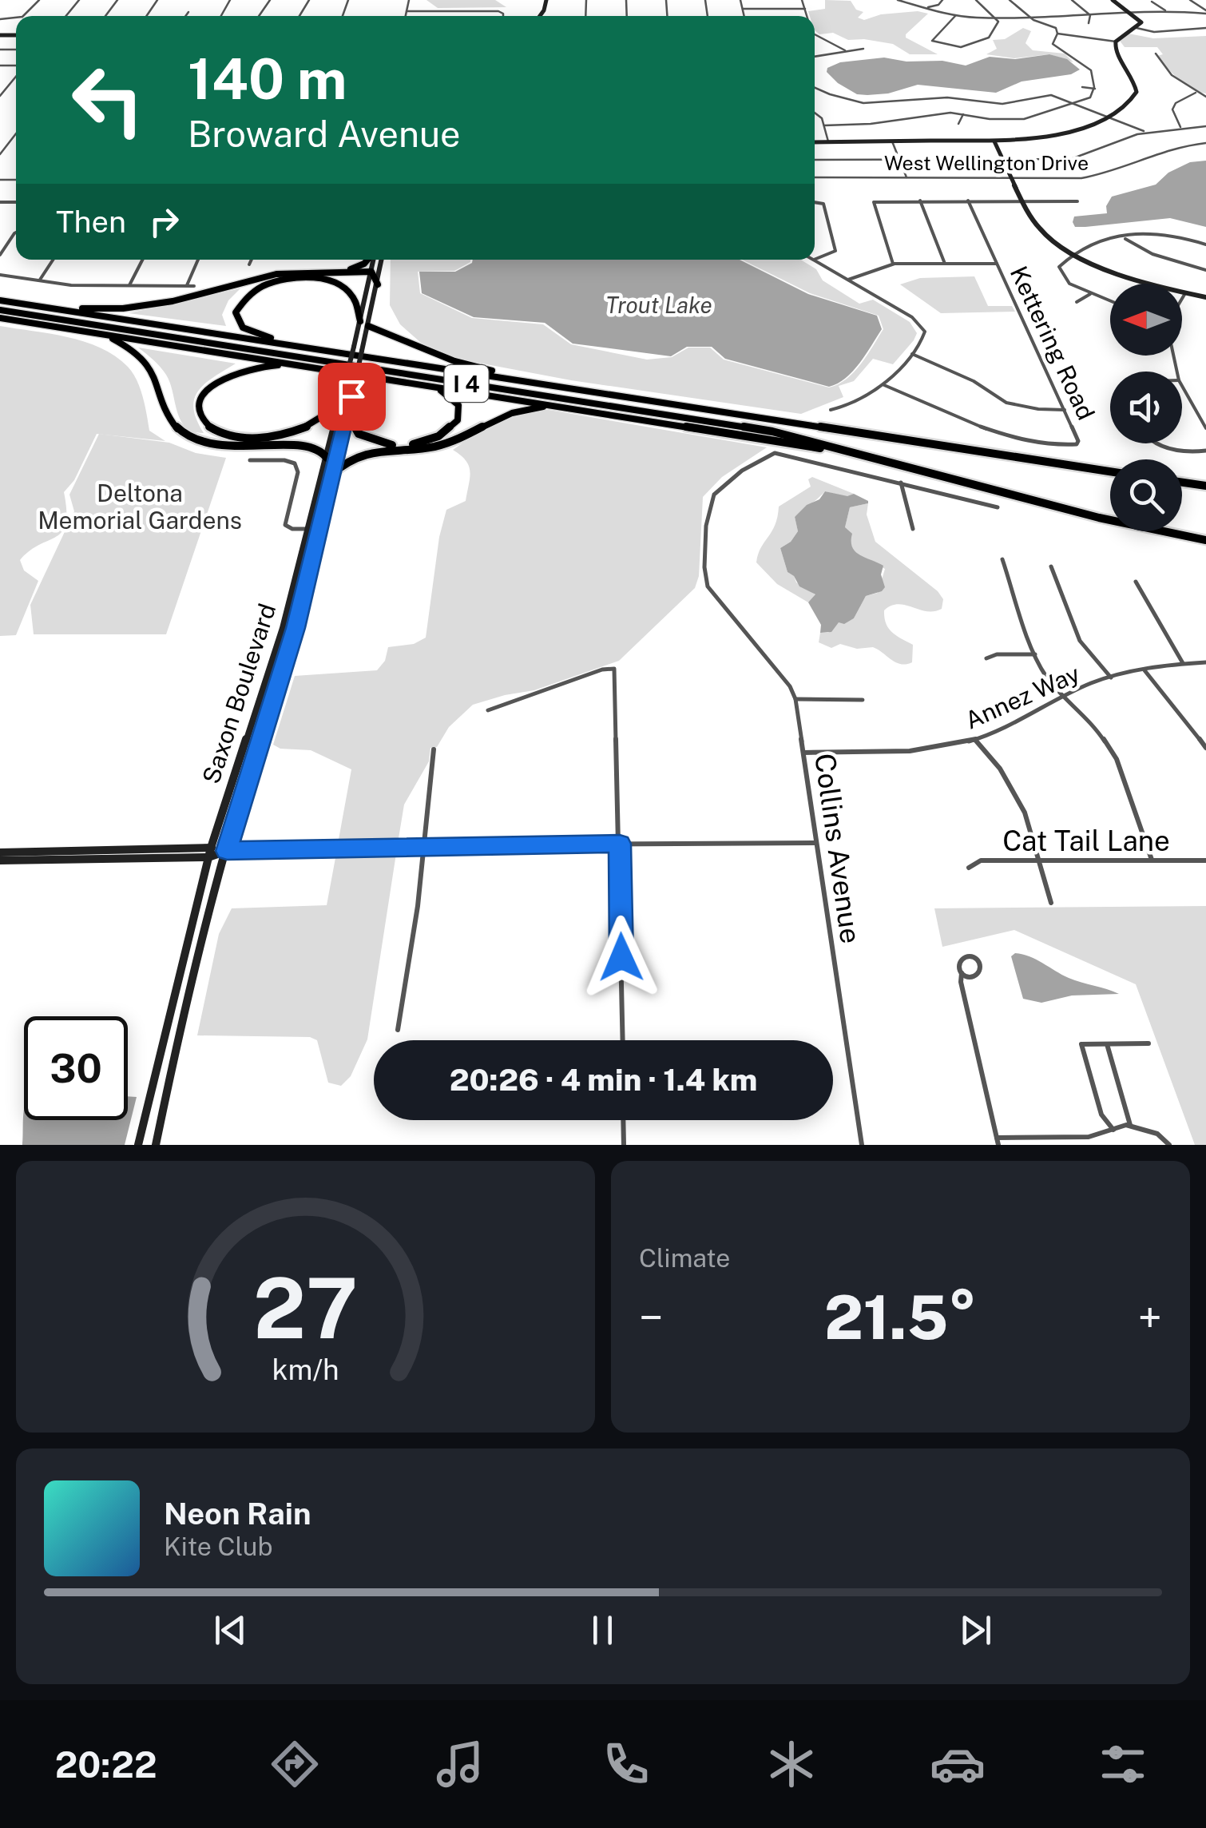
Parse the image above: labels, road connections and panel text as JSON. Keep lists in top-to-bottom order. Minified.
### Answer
{"streets":{"highway":["I 4"],"main road":["Saxon Boulevard"],"street":["West Wellington Drive","Kettering Road","Annez Way","Cat Tail Lane","Collins Avenue"]},"crossings":[["Annez Way","Collins Avenue"]],"water":["Trout Lake"],"parks":["Deltona Memorial Gardens"],"north":"left","page":{"turn":["140 m","Broward Avenue"],"then":"Then","limit":"30","trip":"20:26 · 4 min · 1.4 km","tile":"Climate","heat":["−","21.5°","+"],"song":["Neon Rain","Kite Club"],"tabs":"20:22","gauge":["27","km/h"]}}
